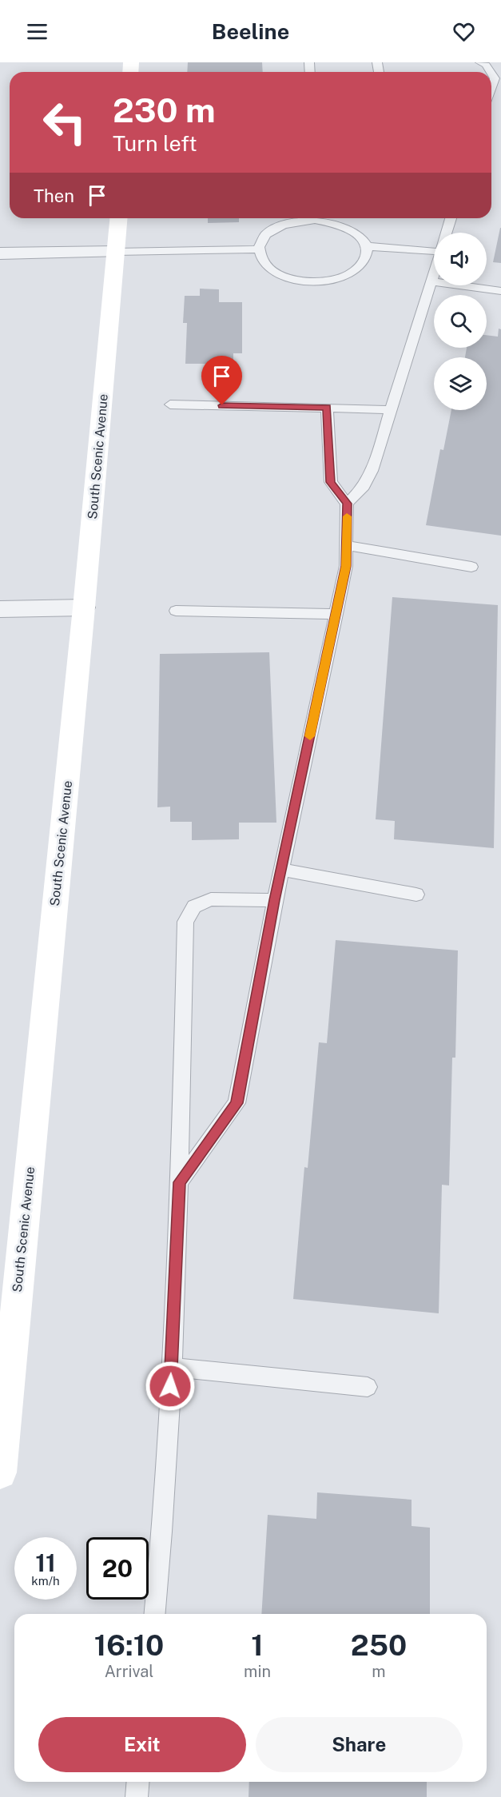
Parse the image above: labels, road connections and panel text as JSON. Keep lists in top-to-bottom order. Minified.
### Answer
{"streets":{"main road":["South Scenic Avenue"]},"page":{"header":"Beeline","turn":["230 m","Turn left"],"then":"Then","speed":"11 km/h","limit":"20","eta":["16:10","Arrival","1","min","250","m"],"buttons":["Exit","Share"]}}
